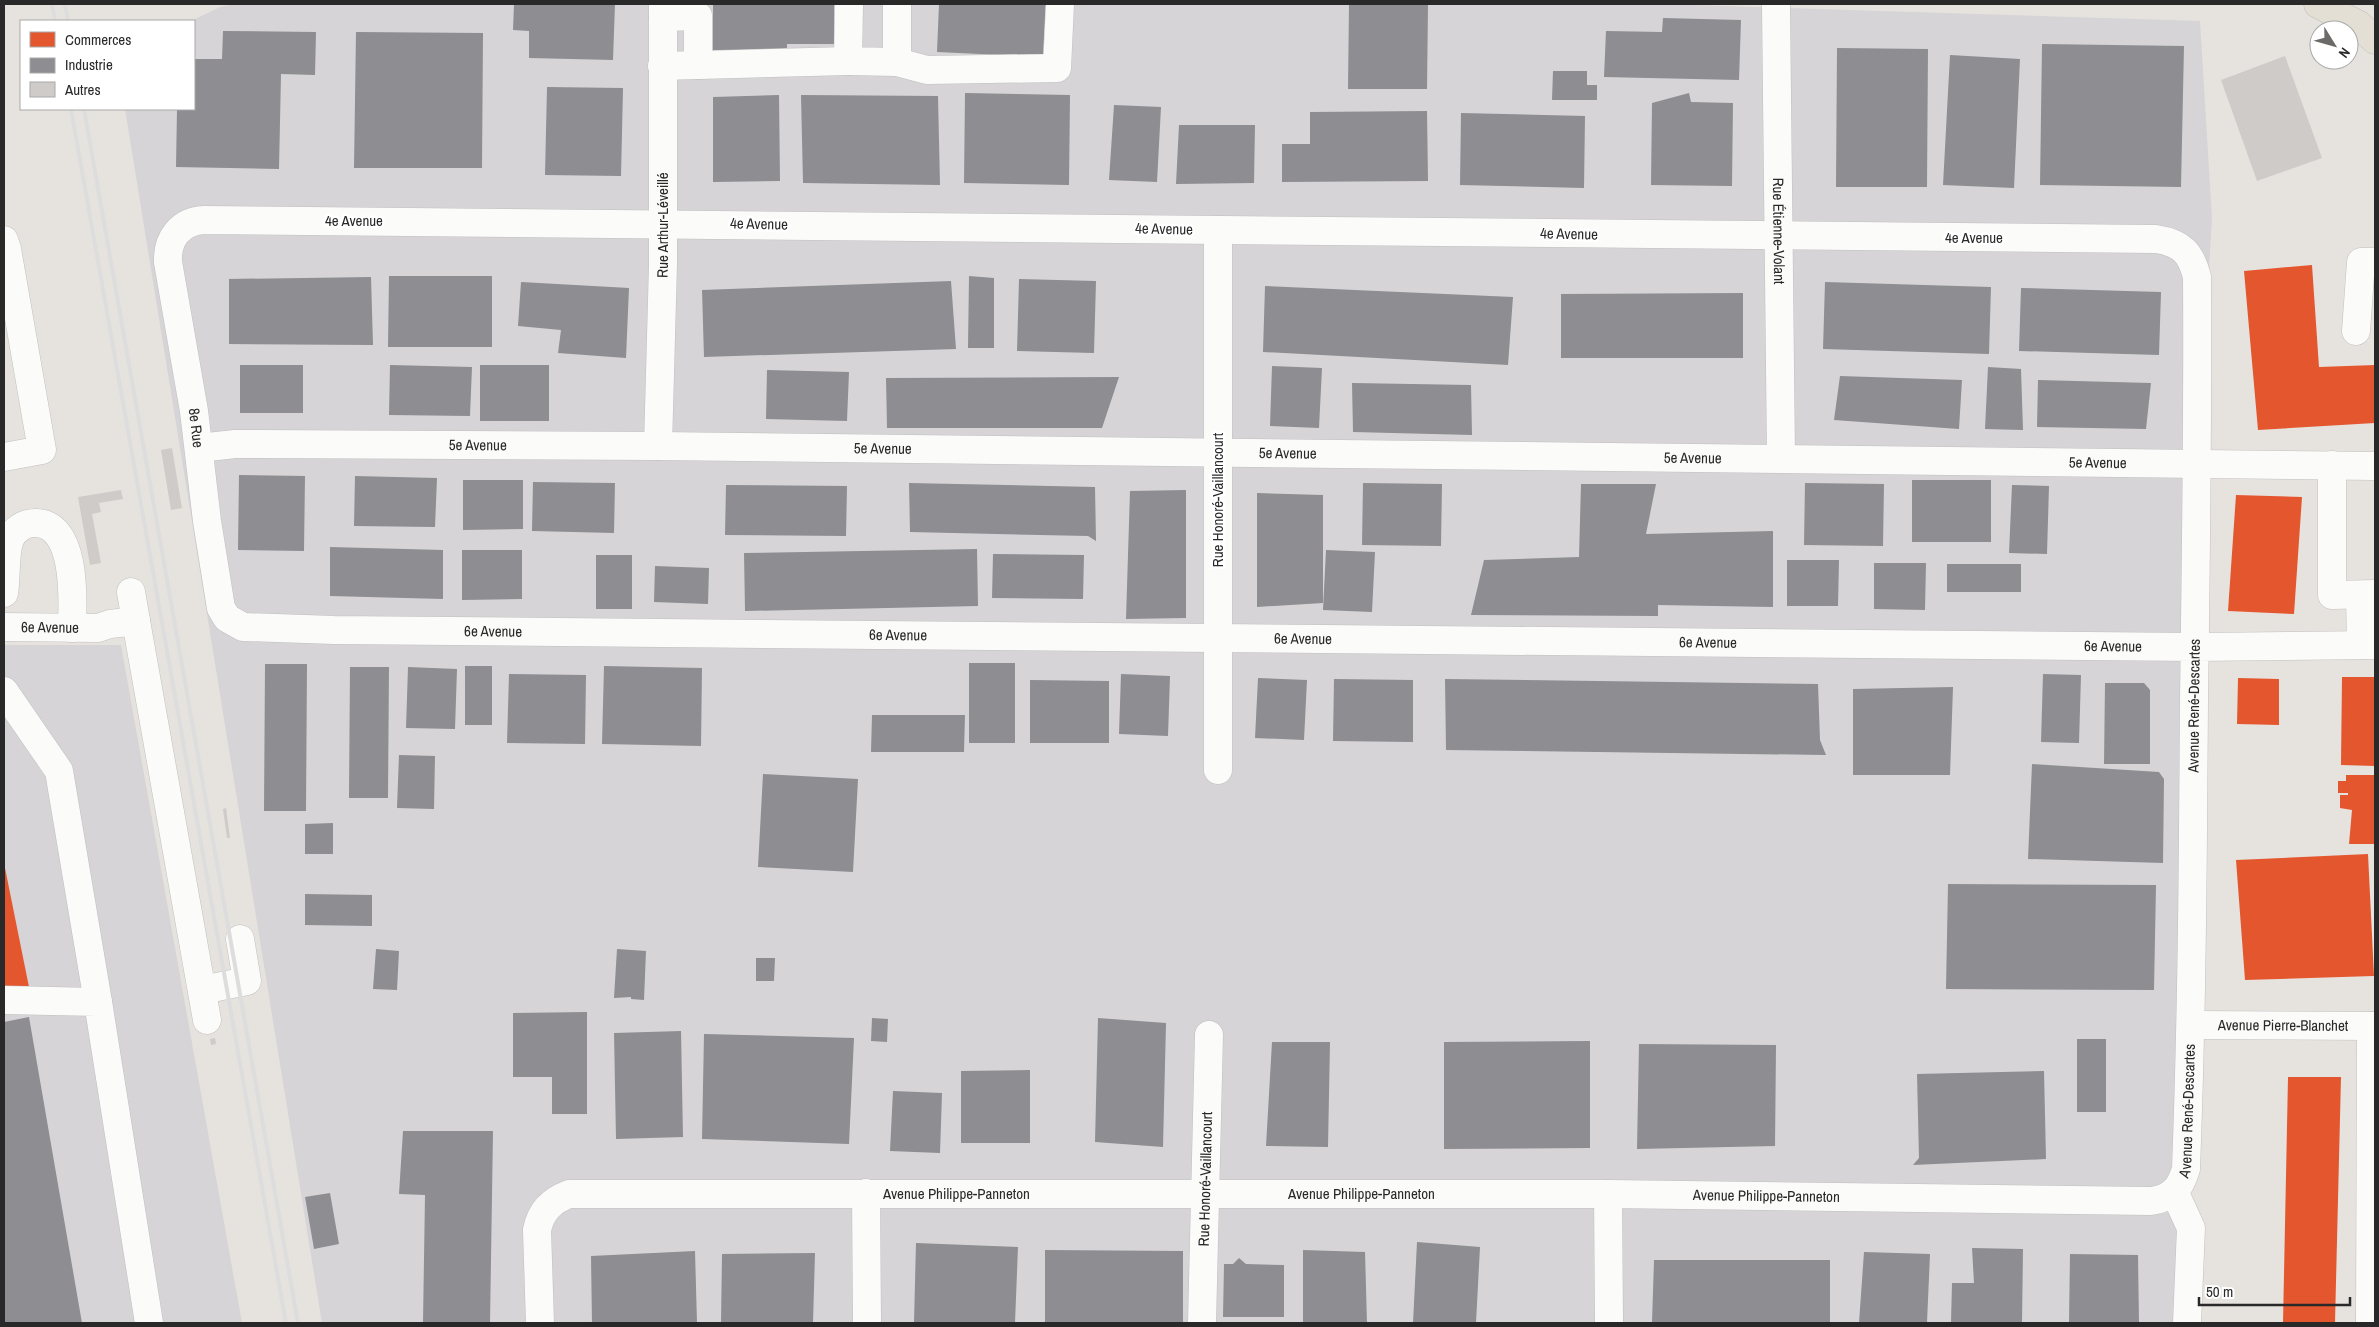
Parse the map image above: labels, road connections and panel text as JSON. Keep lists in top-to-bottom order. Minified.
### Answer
{"streets":{"street":["4e Avenue","Rue Arthur-Léveillé","Rue Étienne-Volant","8e Rue","5e Avenue","Rue Honoré-Vaillancourt","6e Avenue","Avenue René-Descartes","Avenue Pierre-Blanchet","Avenue Philippe-Panneton"]},"crossings":[["4e Avenue","Rue Arthur-Léveillé"],["4e Avenue","Rue Étienne-Volant"],["4e Avenue","8e Rue"],["4e Avenue","Rue Honoré-Vaillancourt"],["4e Avenue","Avenue René-Descartes"],["Rue Arthur-Léveillé","5e Avenue"],["Rue Étienne-Volant","5e Avenue"],["8e Rue","5e Avenue"],["8e Rue","6e Avenue"],["5e Avenue","Rue Honoré-Vaillancourt"],["5e Avenue","Avenue René-Descartes"],["Rue Honoré-Vaillancourt","6e Avenue"],["Rue Honoré-Vaillancourt","Avenue Philippe-Panneton"],["6e Avenue","Avenue René-Descartes"],["Avenue René-Descartes","Avenue Pierre-Blanchet"],["Avenue René-Descartes","Avenue Philippe-Panneton"]],"legend":["Commerces","Industrie","Autres"],"scale_bar":"50 m","north":"bottom right"}
